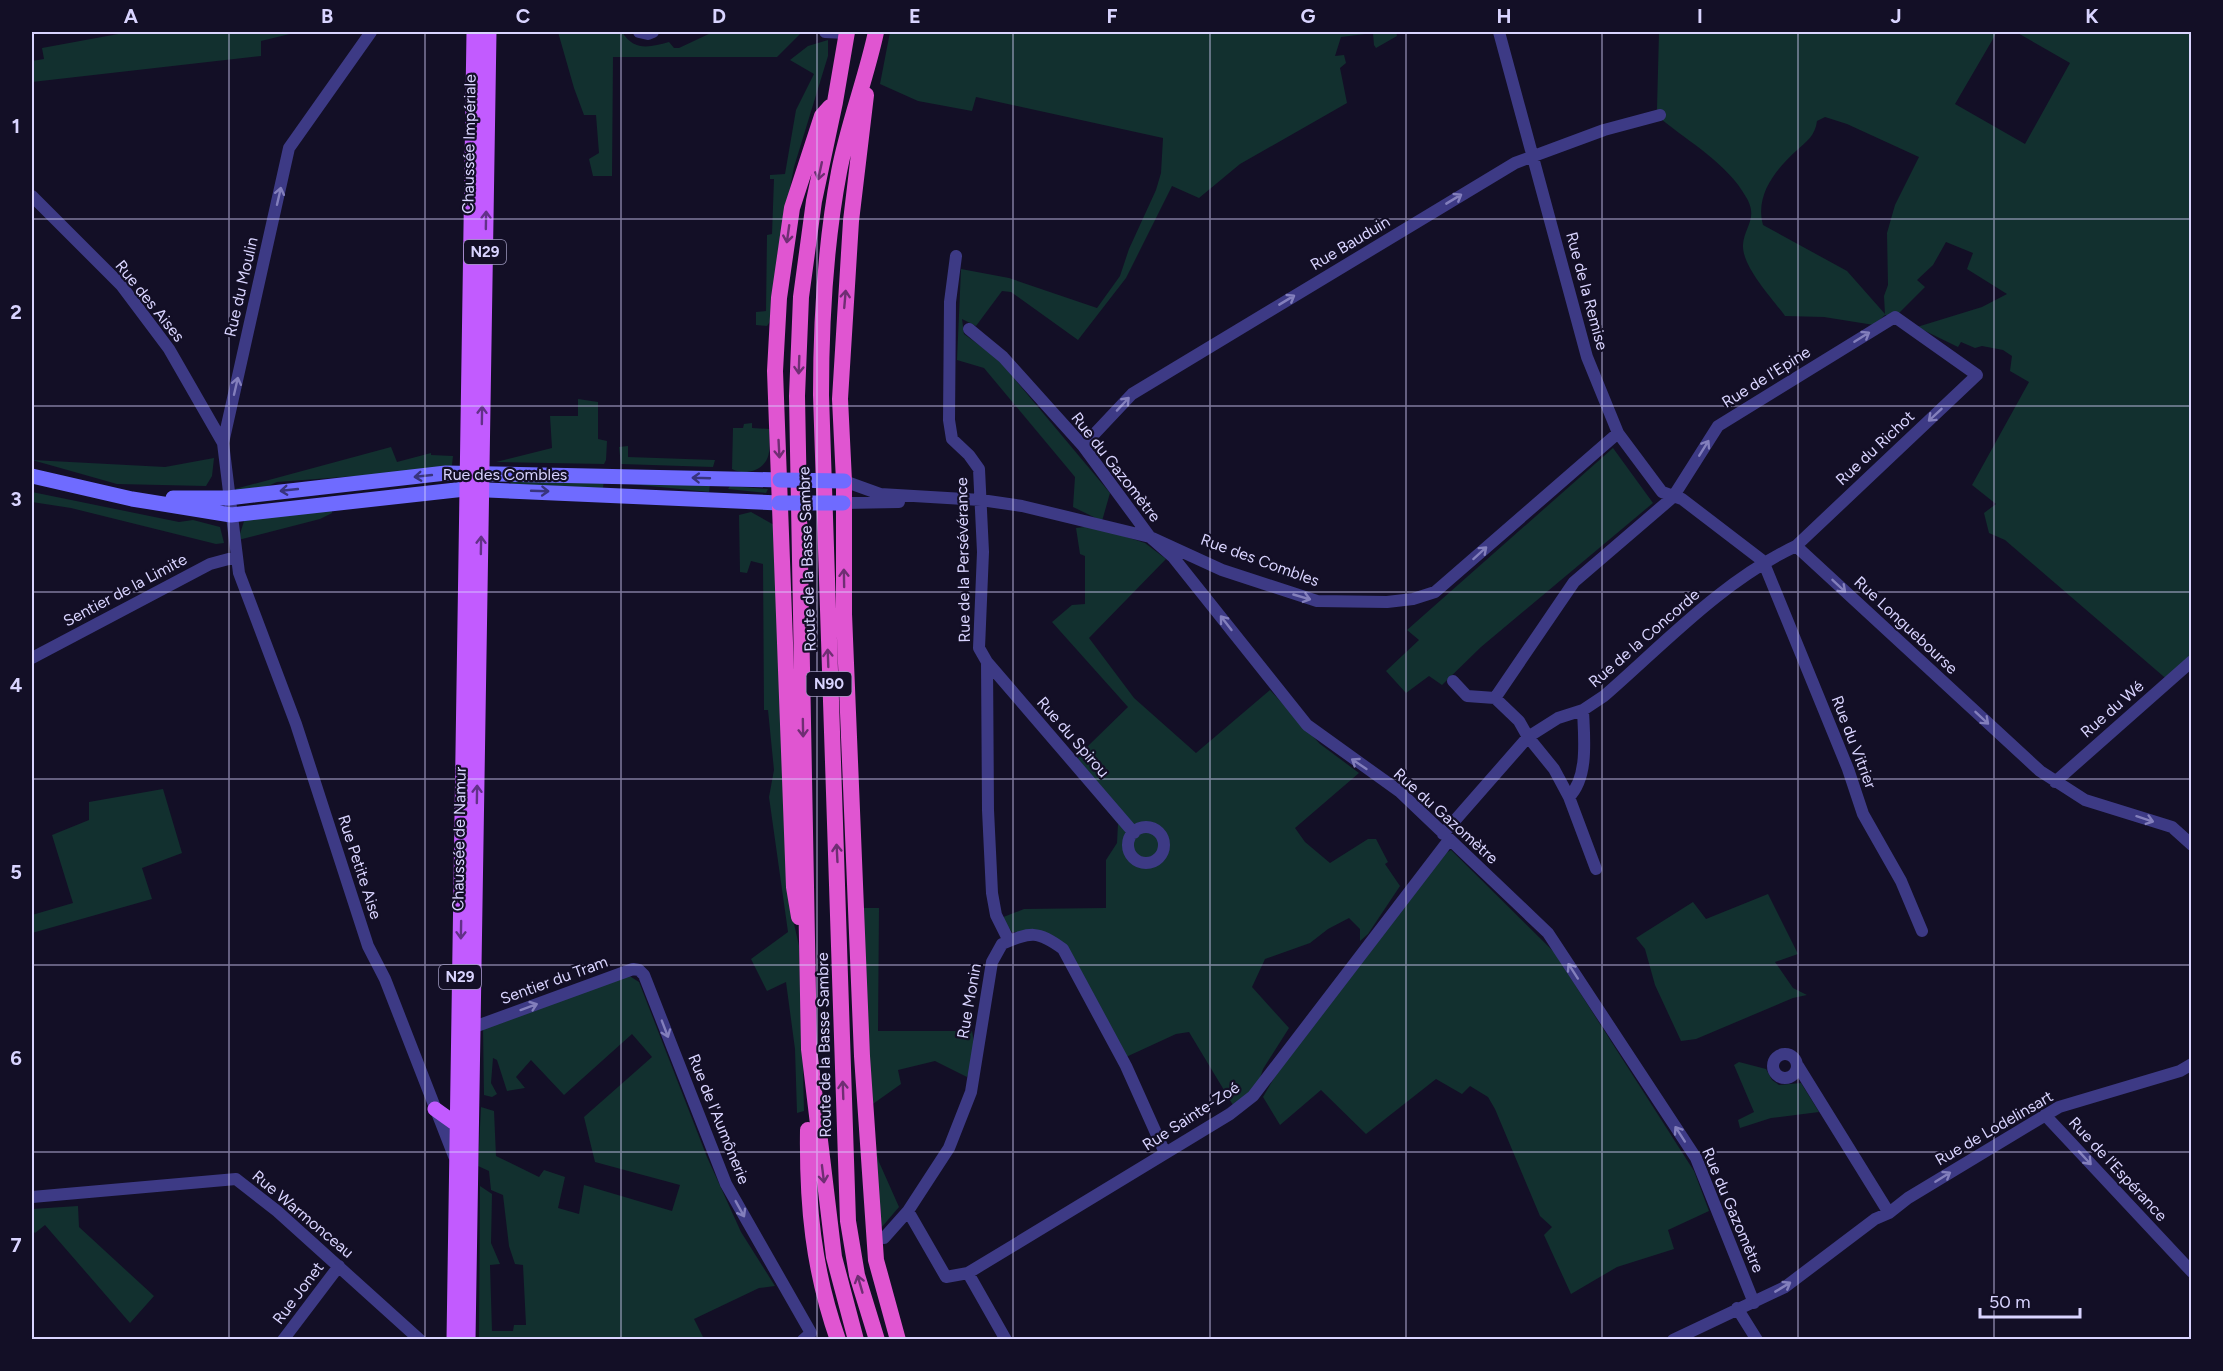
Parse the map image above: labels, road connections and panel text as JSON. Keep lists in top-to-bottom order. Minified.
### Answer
{"streets":{"highway":["Route de la Basse Sambre","N90"],"main road":["Chaussée Impériale","N29","Rue des Combles","Chaussée de Namur"],"street":["Rue Bauduin","Rue du Moulin","Rue de la Remise","Rue des Aises","Rue de l'Epine","Rue du Richot","Rue du Gazomètre","Rue de la Persévérance","Sentier de la Limite","Rue Longuebourse","Rue de la Concorde","Rue du Wé","Rue du Spirou","Rue du Vitrier","Rue Petite Aise","Sentier du Tram","Rue Monin","Rue Sainte-Zoé","Rue de l'Aumônerie","Rue de Lodelinsart","Rue de l'Espérance","Rue Warmonceau","Rue Jonet"]},"crossings":[["Chaussée Impériale","Rue des Combles"],["Chaussée Impériale","Chaussée de Namur"],["Rue Bauduin","Rue de la Remise"],["Rue Bauduin","Rue du Gazomètre"],["N29","Chaussée de Namur"],["Rue du Moulin","Rue des Aises"],["Rue du Moulin","Rue des Combles"],["Rue du Moulin","Sentier de la Limite"],["Rue du Moulin","Rue Petite Aise"],["Rue de la Remise","Rue des Combles"],["Rue de l'Epine","Rue du Richot"],["Rue du Richot","Rue Longuebourse"],["Rue du Gazomètre","Rue des Combles"],["Rue du Gazomètre","Rue de la Concorde"],["Rue du Gazomètre","Rue Sainte-Zoé"],["Rue du Gazomètre","Rue de Lodelinsart"],["Rue des Combles","Rue de la Persévérance"],["Rue des Combles","Chaussée de Namur"],["Rue de la Persévérance","Rue du Spirou"],["Rue de la Persévérance","Rue Monin"],["Rue Longuebourse","Rue du Wé"],["Rue de la Concorde","Rue du Vitrier"],["Rue de la Concorde","Rue Sainte-Zoé"],["Chaussée de Namur","Rue Petite Aise"],["Chaussée de Namur","Sentier du Tram"],["Sentier du Tram","Rue de l'Aumônerie"],["Rue de Lodelinsart","Rue de l'Espérance"],["Rue Warmonceau","Rue Jonet"]],"one_way":["Rue Bauduin","Rue du Moulin","Rue de l'Epine","Rue du Richot","Rue du Gazomètre","Rue Longuebourse","Sentier du Tram","Rue de l'Aumônerie","Rue de Lodelinsart","Rue de l'Espérance"],"scale_bar":"50 m","grid":{"columns":["A","B","C","D","E","F","G","H","I","J","K"],"rows":["1","2","3","4","5","6","7"]}}
